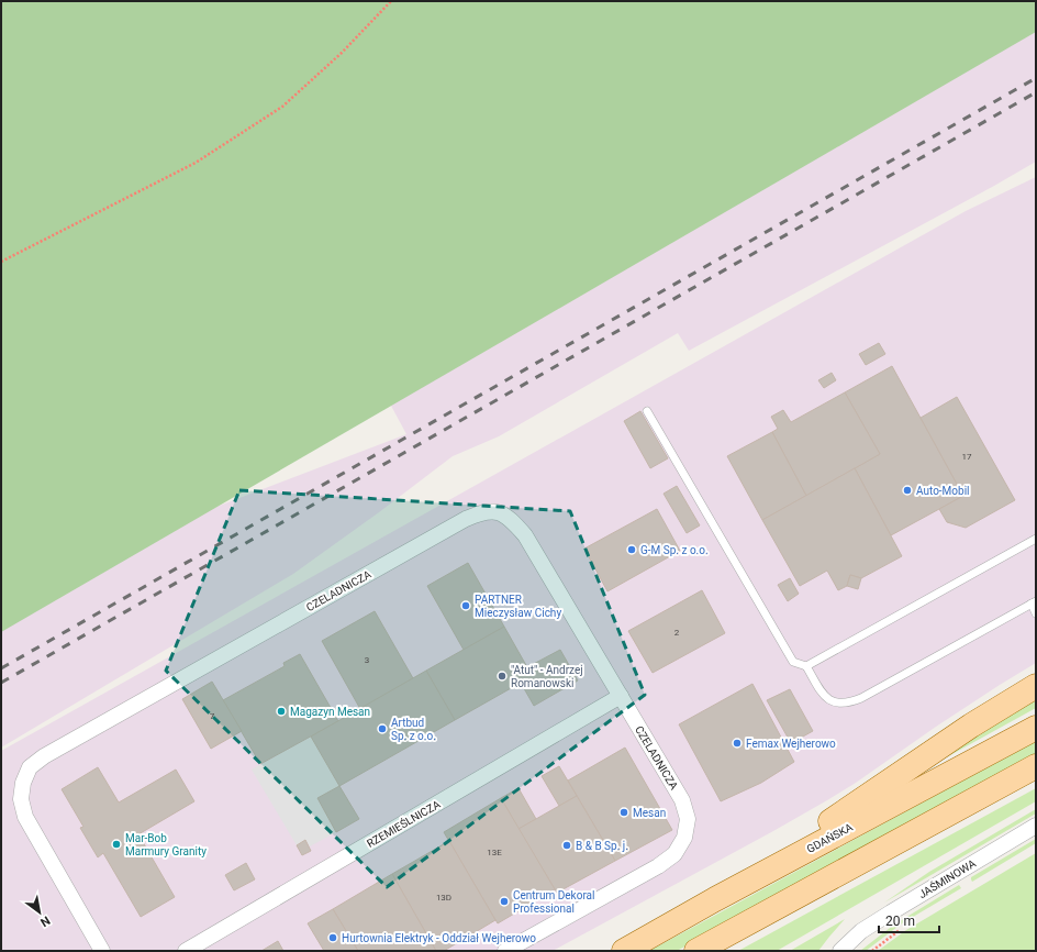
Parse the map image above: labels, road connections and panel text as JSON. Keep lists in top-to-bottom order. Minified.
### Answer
{"streets":{"main road":["GDAŃSKA"],"street":["CZELADNICZA","RZEMIEŚLNICZA","JAŚMINOWA"]},"crossings":[["CZELADNICZA","RZEMIEŚLNICZA"]],"places":["Auto-Mobil","G-M Sp. z o.o.","PARTNER Mieczysław Cichy","\"Atut\" - Andrzej Romanowski","Magazyn Mesan","Artbud Sp. z o.o.","Femax Wejherowo","Mesan","Mar-Bob Marmury Granity","B & B Sp. j.","Centrum Dekoral Professional","Hurtownia Elektryk - Oddział Wejherowo"],"house_numbers":["17","2","3","7","13E","13D"],"scale_bar":"20 m","north":"bottom right"}
